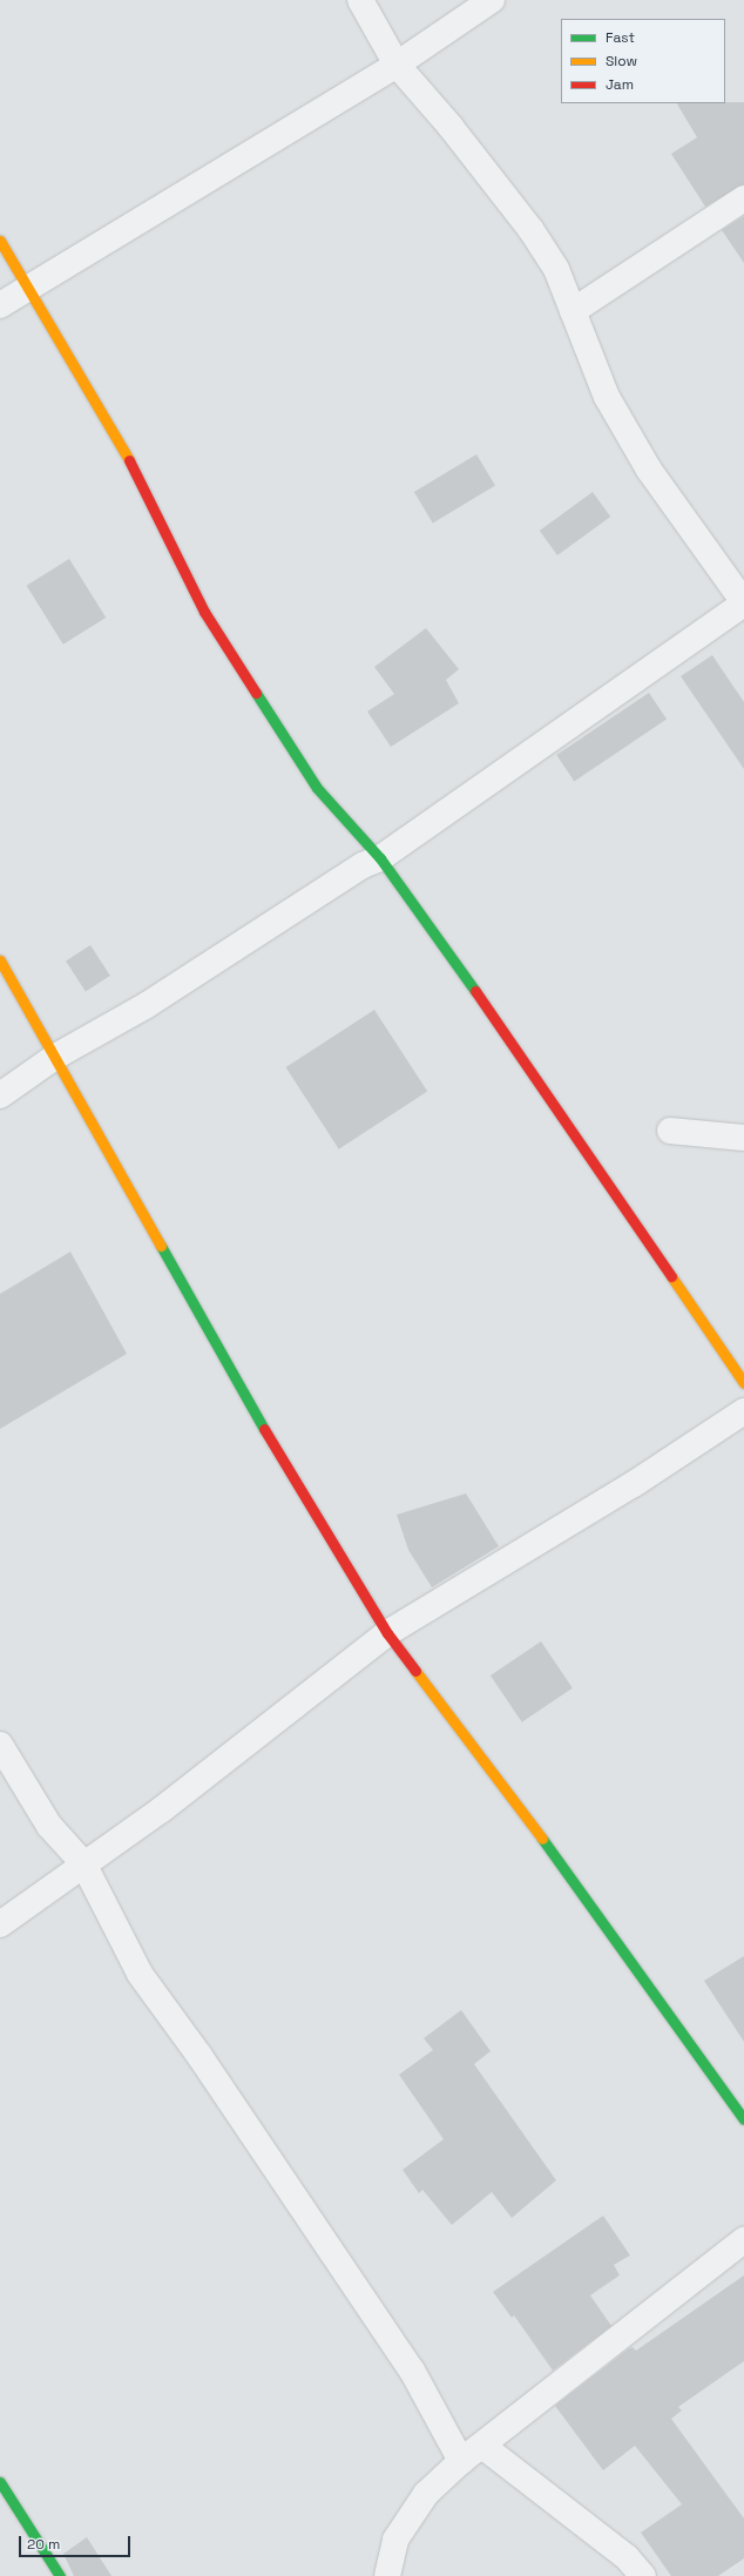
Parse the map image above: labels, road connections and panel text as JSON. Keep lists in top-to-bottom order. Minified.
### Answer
{"legend":["Fast","Slow","Jam"],"scale_bar":"20 m"}
